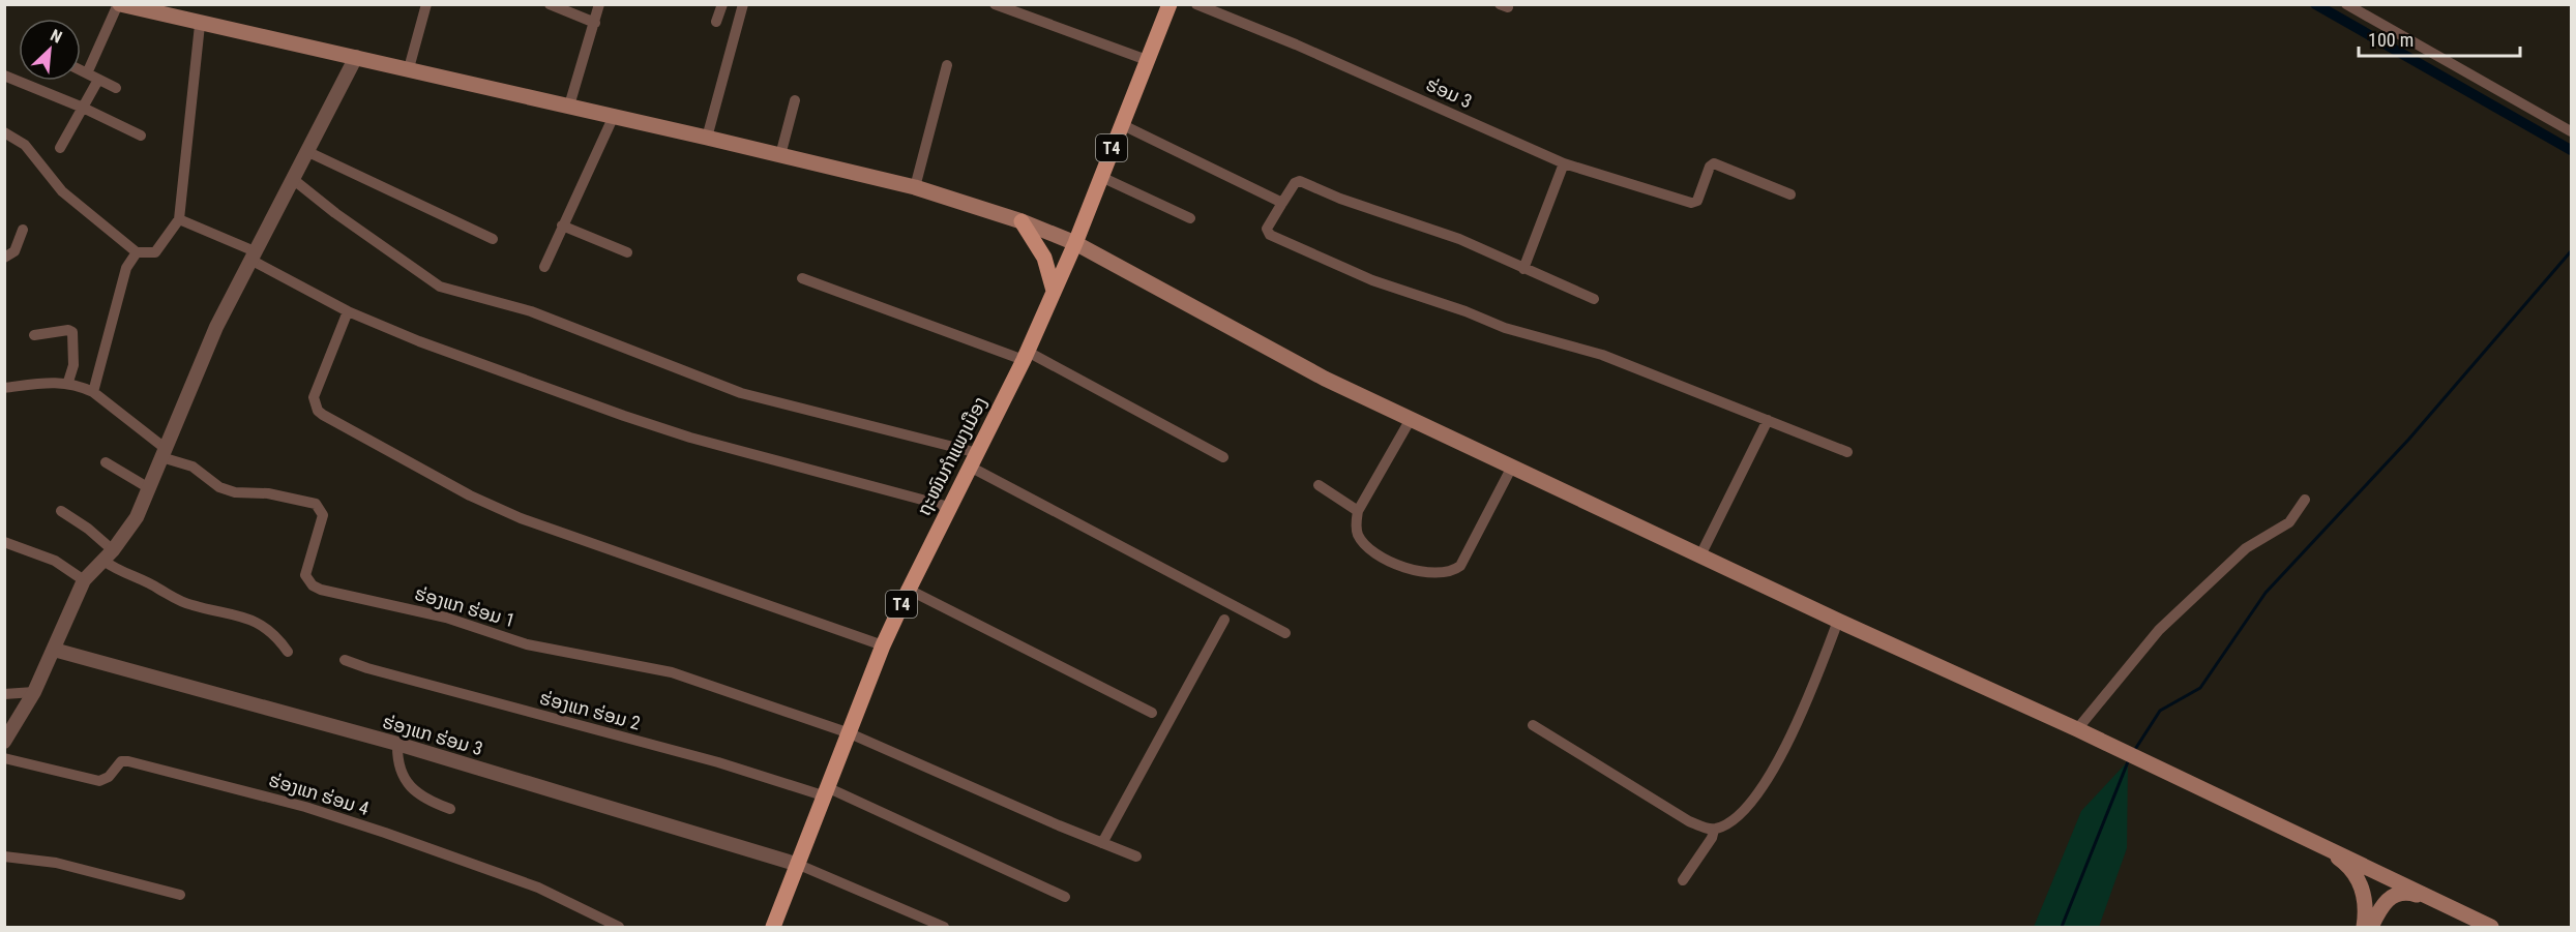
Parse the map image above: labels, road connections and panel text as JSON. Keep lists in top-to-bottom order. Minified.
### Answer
{"streets":{"main road":["T4","ຖະໜົນກຳແພງເມືອງ"],"street":["ຮ່ອມ 3","ຮ່ອງແກ ຮ່ອມ 1","ຮ່ອງແກ ຮ່ອມ 2","ຮ່ອງແກ ຮ່ອມ 3","ຮ່ອງແກ ຮ່ອມ 4"]},"crossings":[["ຖະໜົນກຳແພງເມືອງ","ຮ່ອງແກ ຮ່ອມ 1"],["ຖະໜົນກຳແພງເມືອງ","ຮ່ອງແກ ຮ່ອມ 2"],["ຖະໜົນກຳແພງເມືອງ","ຮ່ອງແກ ຮ່ອມ 3"]],"scale_bar":"100 m","north":"top right"}
